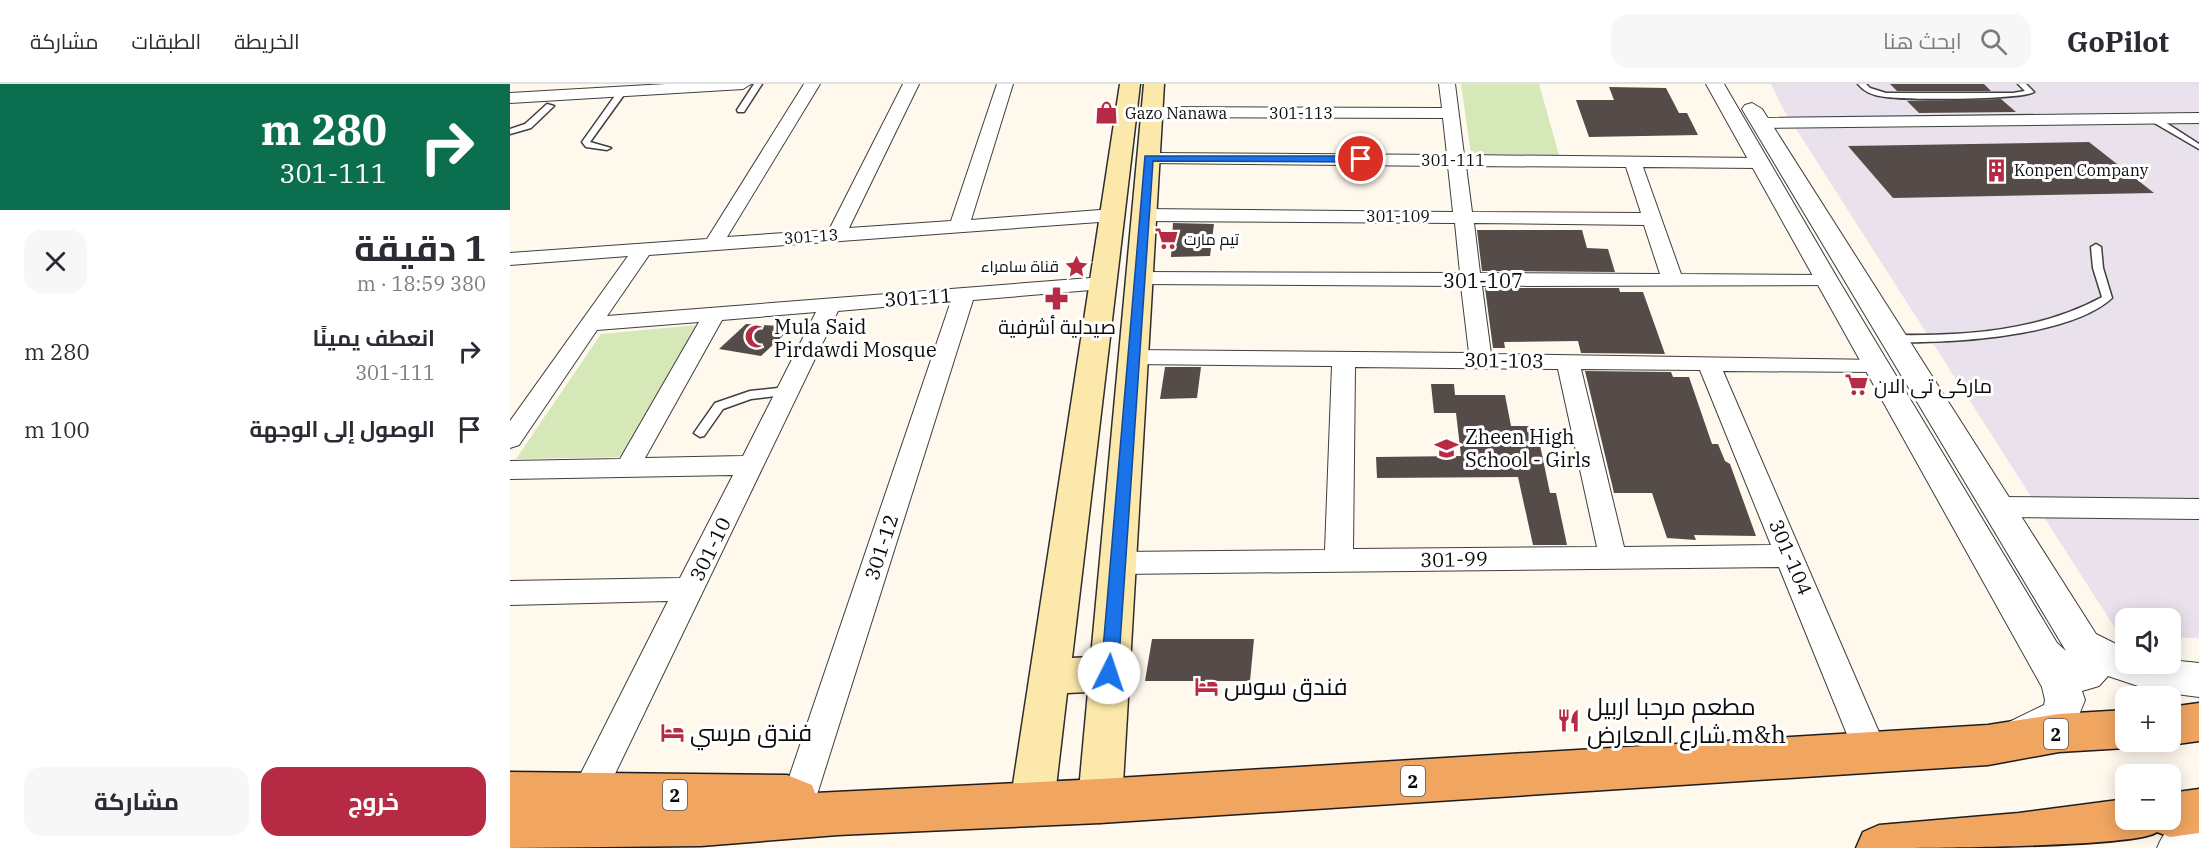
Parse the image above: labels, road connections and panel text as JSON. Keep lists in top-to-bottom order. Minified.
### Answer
{"streets":{"highway":["2"],"street":["301-113","301-111","301-109","301-13","301-107","301-11","301-103","301-12","301-10","301-104","301-99"]},"crossings":[["301-11","301-12"],["301-11","301-10"],["301-103","301-104"],["301-12","2"],["301-10","2"],["301-104","301-99"],["301-104","2"]],"places":{"shop":["Gazo Nanawa"],"building":["Konpen Company"],"supermarket":["تیم مارت","مارکی تی الان"],"place":["قناة سامراء"],"pharmacy":["صيدلية أشرفية"],"mosque":["Mula Said Pirdawdi Mosque"],"school or university":["Zheen High School - Girls"],"hotel":["فندق سوس","فندق مرسي"],"restaurant":["مطعم مرحبا اربيل شارع المعارض m&h"]},"page":{"header":"GoPilot","search":"ابحث هنا","nav":["الخريطة","الطبقات","مشاركة"],"turn":["280 m","301-111"],"heading":["1 دقيقة","380 m · 18:59"],"list":[{"name":"انعطف يمينًا","note":"301-111","value":"280 m"},{"name":"الوصول إلى الوجهة","value":"100 m"}],"map_buttons":["+","−"],"buttons":["خروج","مشاركة"]}}
